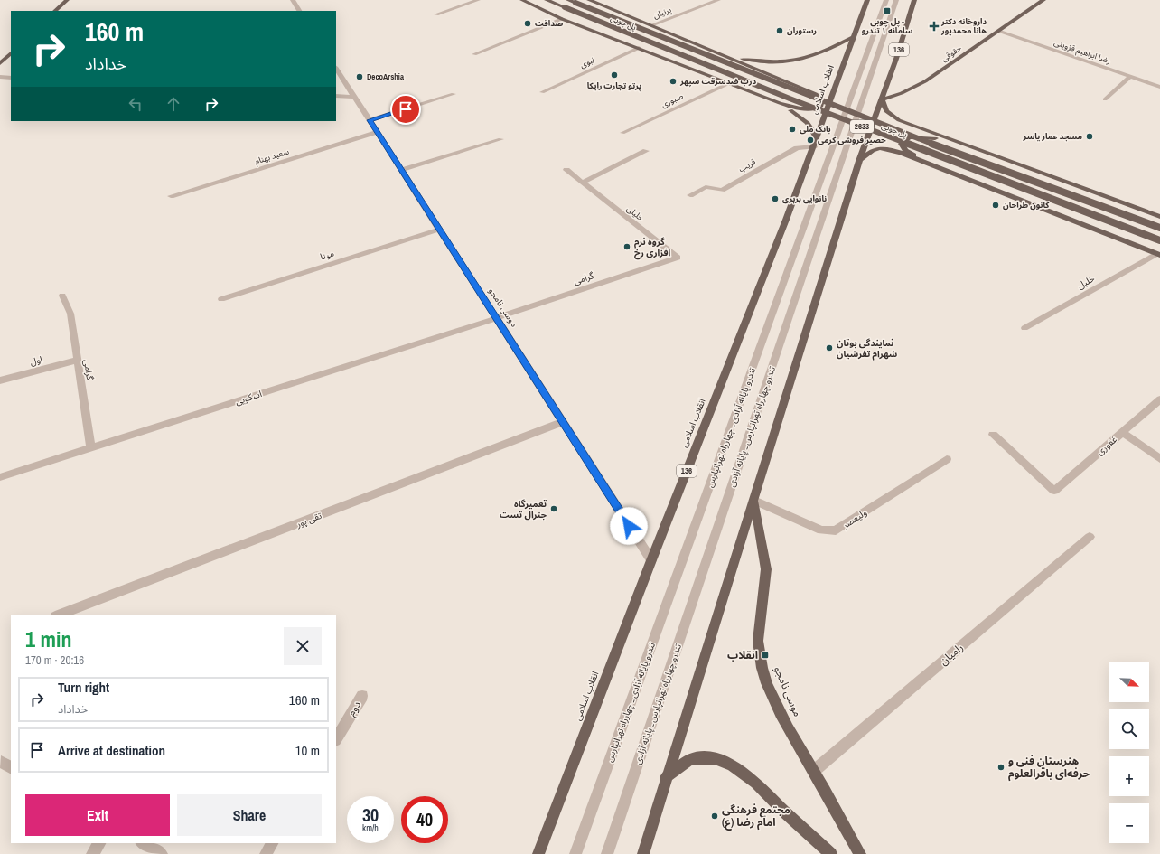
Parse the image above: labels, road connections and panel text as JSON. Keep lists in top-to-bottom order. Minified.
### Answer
{"streets":{"main road":["پل چوبی","136","حقوقی","انقلاب اسلامی","2633","موسی نامجو"],"street":["پرنیان","رضا ابراهیم قزوینی","نبوی","صبوری","سعید بهنام","قریب","خلیلی","مینا","گرامی","خلیل","اول","اسکویی","تندرو چهارراه تهرانپارس ـ پایانه آزادی","تندرو پایانه آزادی ـ چهارراه تهرانپارس","غفوری","ولیعصر","تقی پور","رامیان","دوم"]},"crossings":[["136","حقوقی"],["136","موسی نامجو"],["136","ولیعصر"],["رضا ابراهیم قزوینی","حقوقی"],["انقلاب اسلامی","قریب"],["انقلاب اسلامی","موسی نامجو"],["سعید بهنام","موسی نامجو"],["خلیلی","گرامی"],["مینا","موسی نامجو"],["گرامی","موسی نامجو"],["گرامی","اول"],["گرامی","اسکویی"],["موسی نامجو","اسکویی"],["موسی نامجو","ولیعصر"],["موسی نامجو","تقی پور"],["موسی نامجو","رامیان"]],"places":{"transit":["پل چوبی - سامانه ۱ تندرو","انقلاب"],"other":["صداقت","رستوران","پرتو تجارت رایکا","DecoArshia","درب ضدسرقت سپهر","بانک ملی","مسجد عمار یاسر","حصیر فروشی کرمی","نانوایی بربری","کانون طراحان","گروه نرم افزاری رخ","نمایندگی بوتان شهرام تفرشیان","تعمیرگاه جنرال تست","هنرستان فنی و حرفه‌ای باقرالعلوم","مجتمع فرهنگی امام رضا (ع)"],"health":["داروخانه دکتر هانا محمدپور"]},"north":"bottom right","page":{"turn":["160 m","خداداد"],"heading":["1 min","170 m · 20:16"],"map_buttons":["+","−"],"list":[{"name":"Turn right","note":"خداداد","value":"160 m"},{"name":"Arrive at destination","value":"10 m"}],"buttons":["Exit","Share"],"speed":"30 km/h","limit":"40"}}
